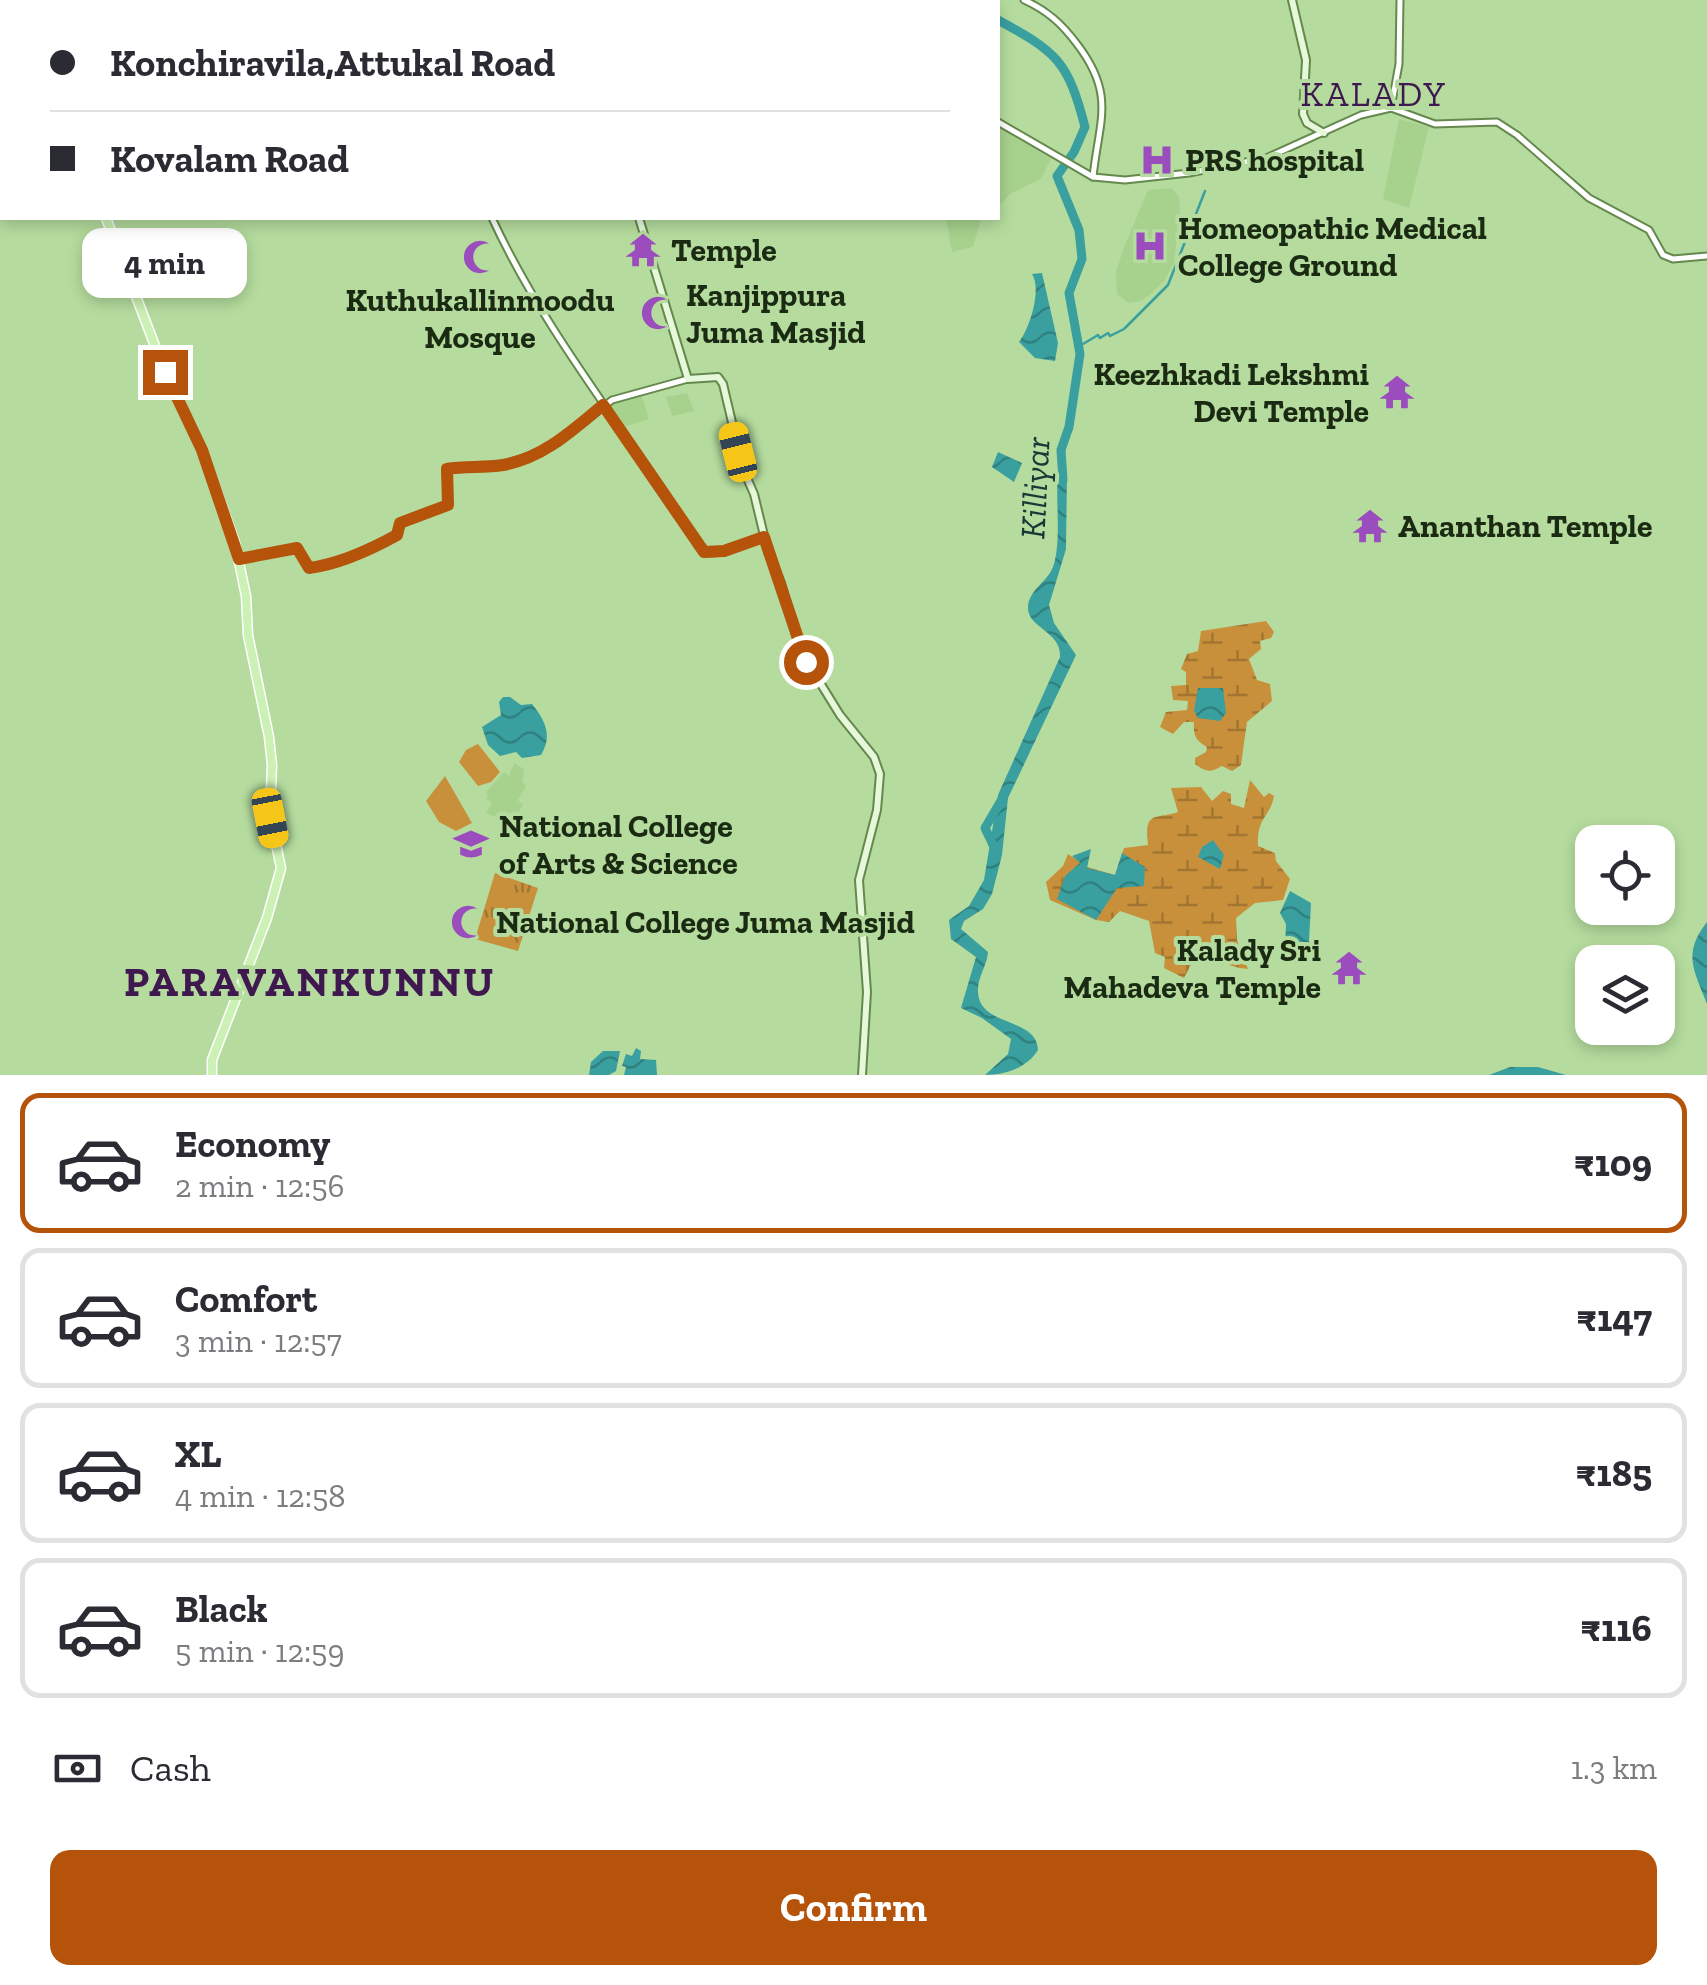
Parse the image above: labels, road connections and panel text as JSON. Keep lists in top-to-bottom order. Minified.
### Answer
{"districts":["KALADY","PARAVANKUNNU"],"water":["Killiyar"],"places":{"hospital":["PRS hospital","Homeopathic Medical College Ground"],"temple":["Temple","Keezhkadi Lekshmi Devi Temple","Ananthan Temple","Kalady Sri Mahadeva Temple"],"mosque":["Kuthukallinmoodu Mosque","Kanjippura Juma Masjid","National College Juma Masjid"],"school or university":["National College of Arts & Science"]},"page":{"banner":["Konchiravila,Attukal Road","Kovalam Road"],"bubble":"4 min","list":[{"name":"Economy","note":"2 min · 12:56","value":"₹109"},{"name":"Comfort","note":"3 min · 12:57","value":"₹147"},{"name":"XL","note":"4 min · 12:58","value":"₹185"},{"name":"Black","note":"5 min · 12:59","value":"₹116"}],"pay":["Cash","1.3 km"],"buttons":"Confirm"}}
